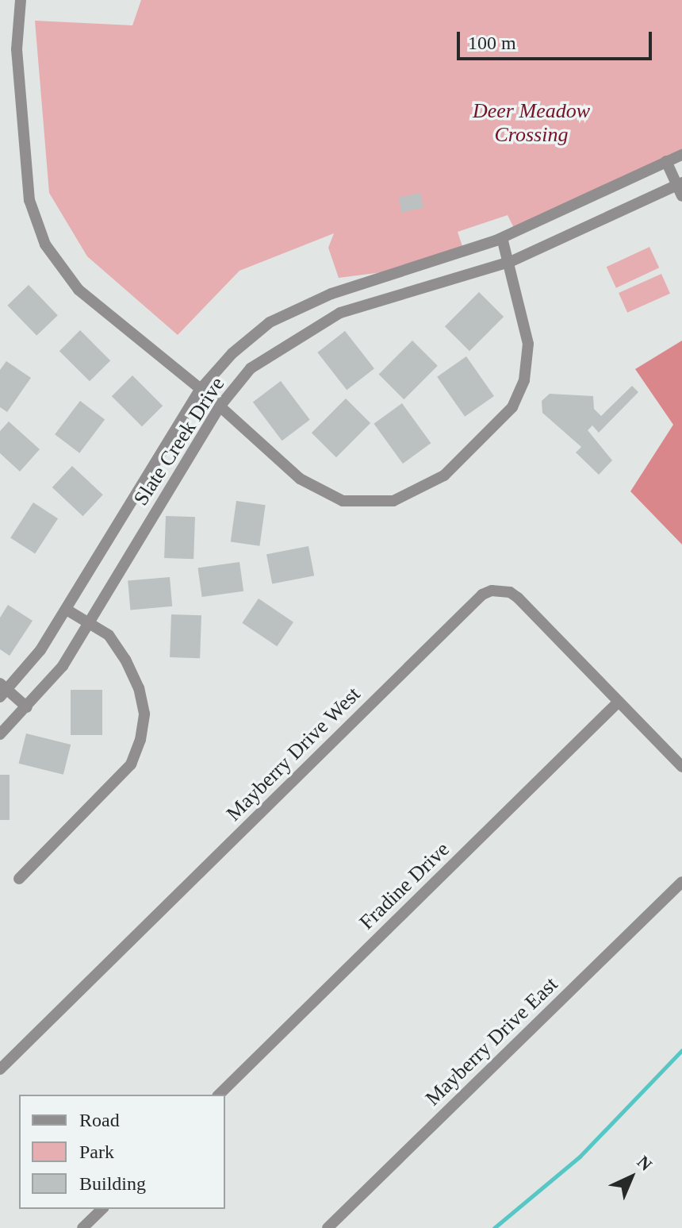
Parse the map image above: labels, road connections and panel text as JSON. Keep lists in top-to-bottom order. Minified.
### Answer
{"streets":{"street":["Slate Creek Drive","Mayberry Drive West","Fradine Drive","Mayberry Drive East"]},"crossings":[["Mayberry Drive West","Fradine Drive"]],"parks":["Deer Meadow Crossing"],"legend":["Road","Park","Building"],"scale_bar":"100 m","north":"top right"}
